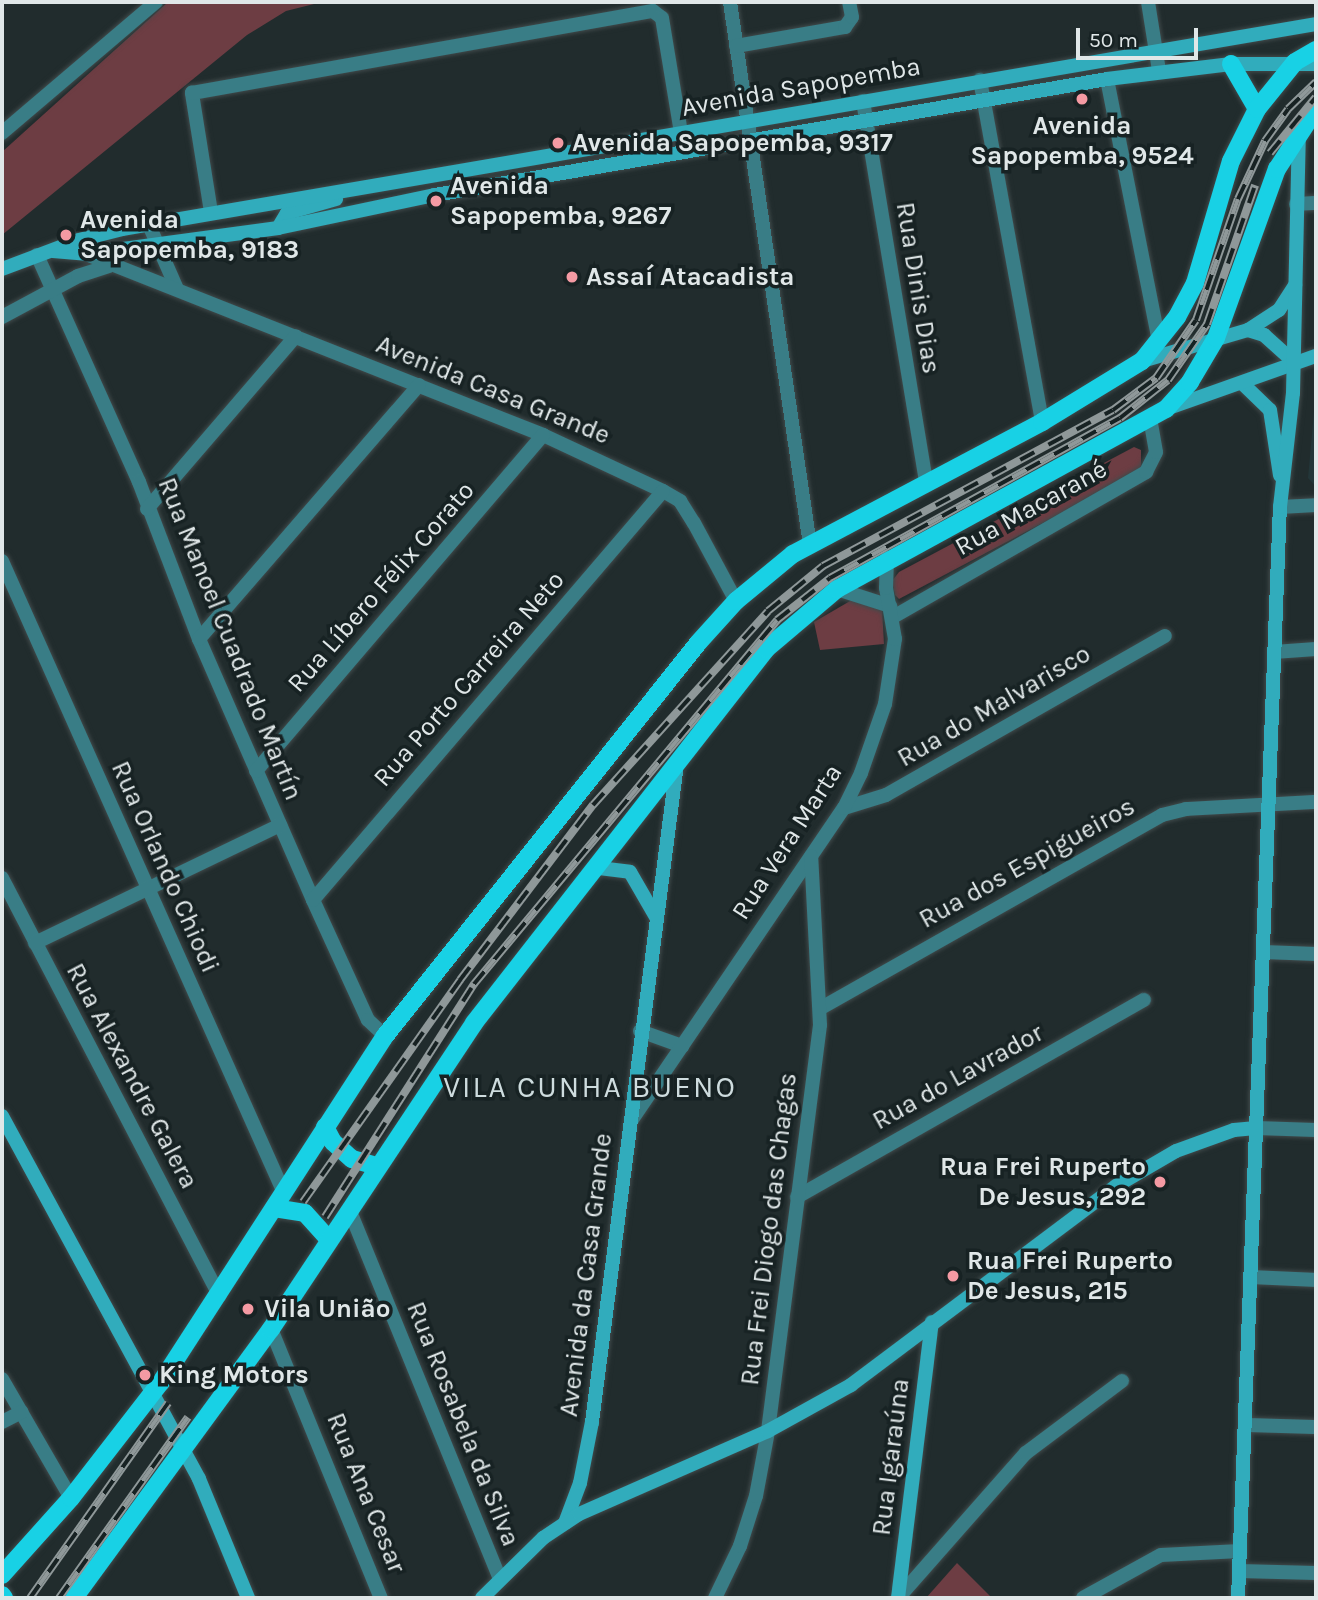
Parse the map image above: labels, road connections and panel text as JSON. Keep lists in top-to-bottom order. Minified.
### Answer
{"streets":{"street":["Avenida Sapopemba","Rua Dinis Dias","Avenida Casa Grande","Rua Macarané","Rua Líbero Félix Corato","Rua Manoel Cuadrado Martín","Rua Porto Carreira Neto","Rua do Malvarisco","Rua Vera Marta","Rua dos Espigueiros","Rua Orlando Chiodi","Rua Alexandre Galera","Rua do Lavrador","Rua Frei Diogo das Chagas","Avenida da Casa Grande","Rua Rosabela da Silva","Rua Igaraúna","Rua Ana Cesar"]},"crossings":[["Avenida Sapopemba","Rua Dinis Dias"],["Avenida Sapopemba","Avenida Casa Grande"],["Avenida Sapopemba","Rua Manoel Cuadrado Martín"],["Avenida Casa Grande","Rua Líbero Félix Corato"],["Avenida Casa Grande","Rua Porto Carreira Neto"],["Rua Macarané","Rua Vera Marta"],["Rua Líbero Félix Corato","Rua Manoel Cuadrado Martín"],["Rua Manoel Cuadrado Martín","Rua Porto Carreira Neto"],["Rua do Malvarisco","Rua Vera Marta"],["Rua Vera Marta","Rua Frei Diogo das Chagas"],["Rua Vera Marta","Avenida da Casa Grande"],["Rua dos Espigueiros","Rua Frei Diogo das Chagas"],["Rua do Lavrador","Rua Frei Diogo das Chagas"],["Avenida da Casa Grande","Rua Rosabela da Silva"]],"districts":["VILA CUNHA BUENO"],"places":["Avenida Sapopemba, 9524","Avenida Sapopemba, 9317","Avenida Sapopemba, 9267","Avenida Sapopemba, 9183","Assaí Atacadista","Rua Frei Ruperto De Jesus, 292","Rua Frei Ruperto De Jesus, 215","Vila União","King Motors"],"scale_bar":"50 m"}
